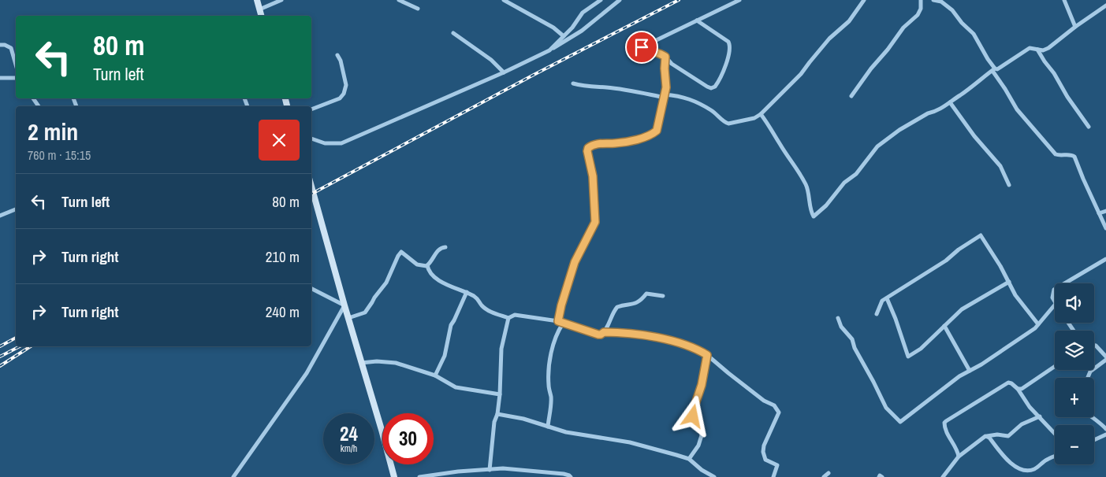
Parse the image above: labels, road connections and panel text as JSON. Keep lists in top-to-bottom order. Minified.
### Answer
{"page":{"turn":["80 m","Turn left"],"heading":["2 min","760 m · 15:15"],"list":[{"name":"Turn left","value":"80 m"},{"name":"Turn right","value":"210 m"},{"name":"Turn right","value":"240 m"}],"map_buttons":["+","−"],"speed":"24 km/h","limit":"30"}}
